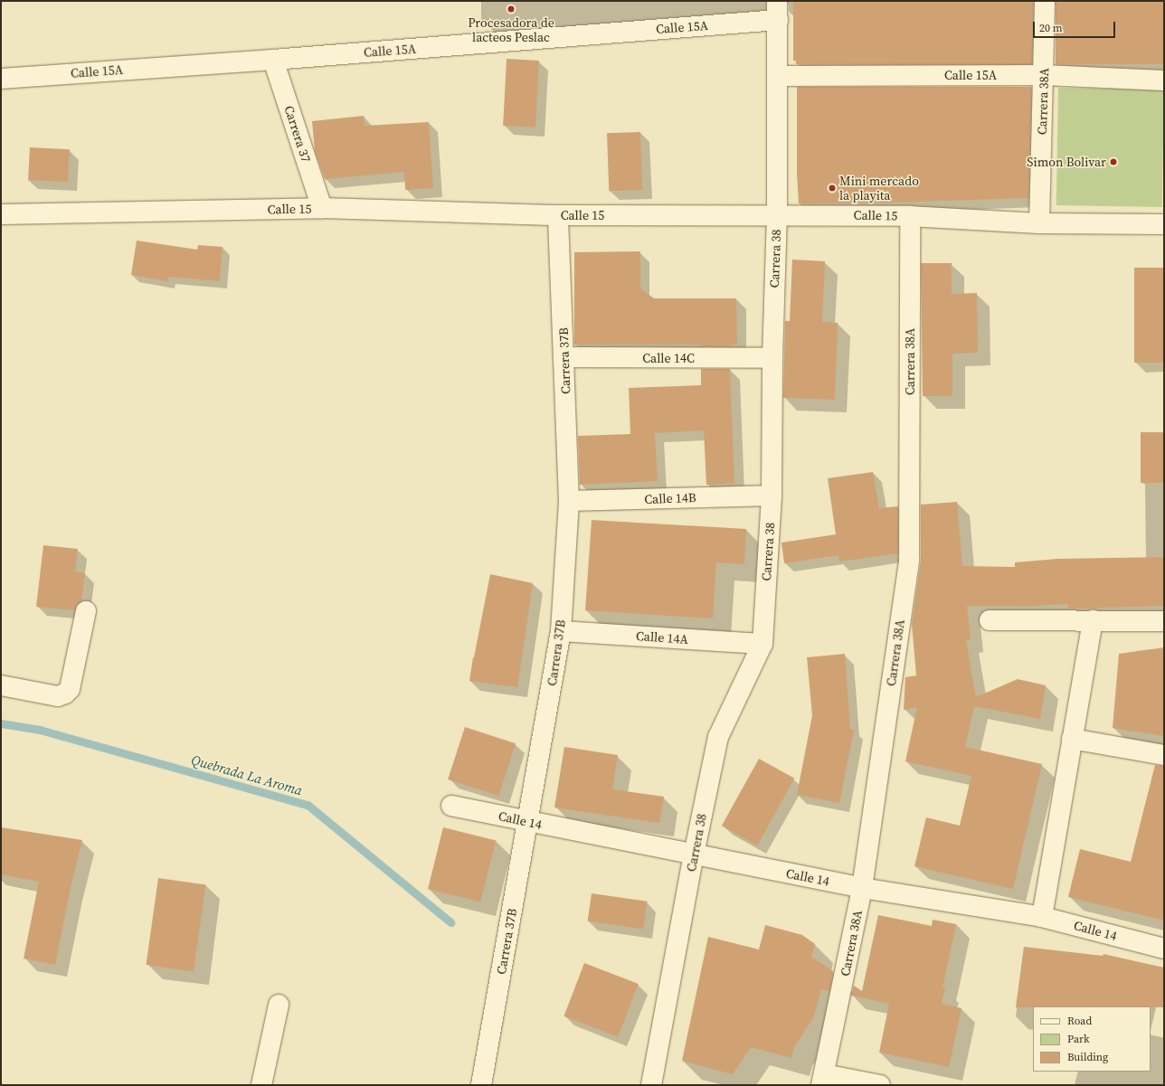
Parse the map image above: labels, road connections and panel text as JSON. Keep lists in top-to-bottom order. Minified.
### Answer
{"streets":{"street":["Calle 15A","Carrera 38A","Carrera 37","Calle 15","Carrera 38","Calle 14C","Carrera 37B","Calle 14B","Calle 14A","Calle 14"]},"crossings":[["Calle 15A","Carrera 38A"],["Calle 15A","Carrera 37"],["Calle 15A","Carrera 38"],["Carrera 38A","Calle 15"],["Carrera 38A","Calle 14"],["Carrera 37","Calle 15"],["Calle 15","Carrera 38"],["Calle 15","Carrera 37B"],["Carrera 38","Calle 14C"],["Carrera 38","Calle 14B"],["Carrera 38","Calle 14A"],["Carrera 38","Calle 14"],["Calle 14C","Carrera 37B"],["Carrera 37B","Calle 14B"],["Carrera 37B","Calle 14A"],["Carrera 37B","Calle 14"]],"water":["Quebrada La Aroma"],"places":["Procesadora de lacteos Peslac","Simon Bolivar","Mini mercado la playita"],"legend":["Road","Park","Building"],"scale_bar":"20 m"}
